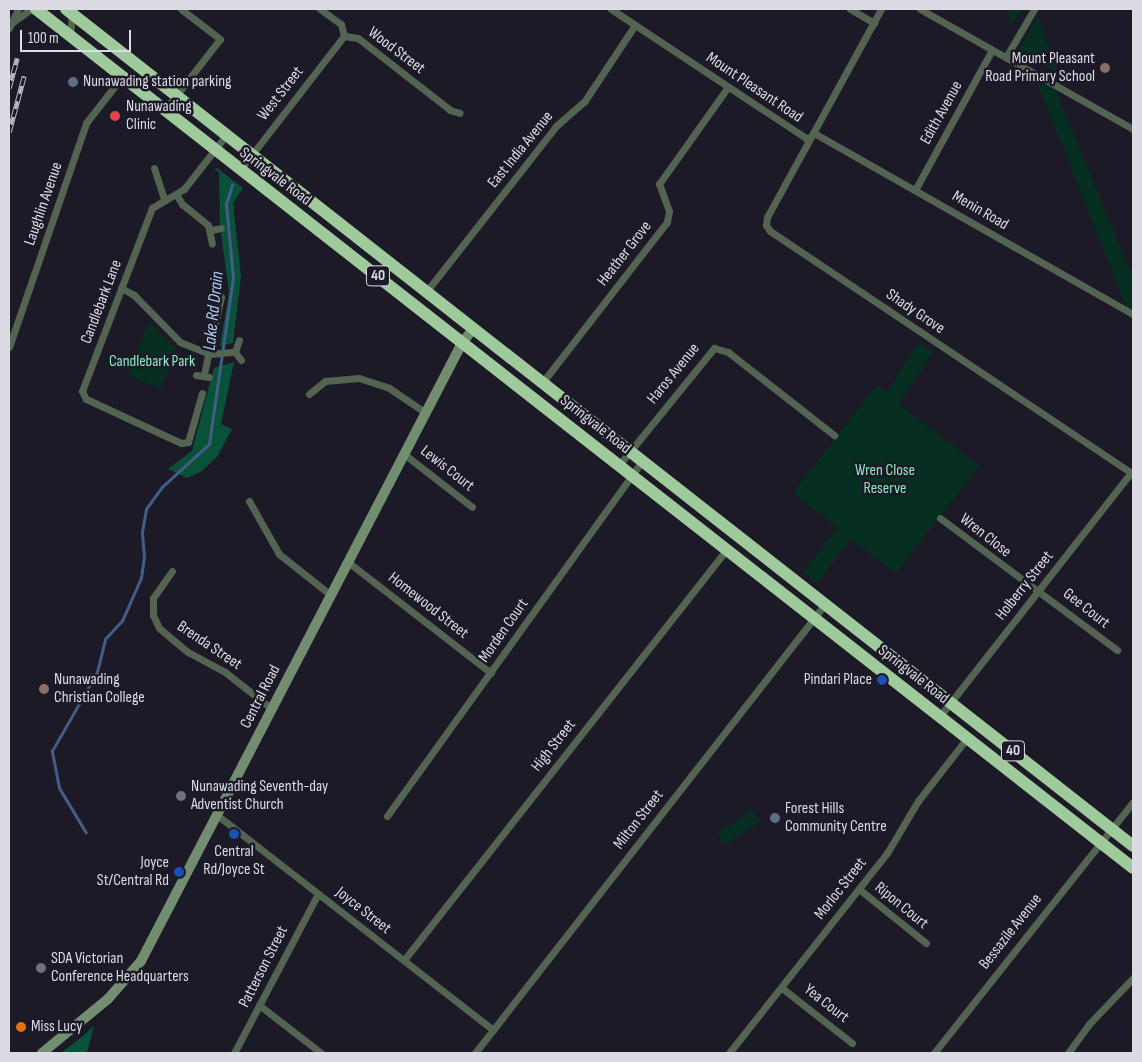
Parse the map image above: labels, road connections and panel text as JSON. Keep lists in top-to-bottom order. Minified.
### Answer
{"streets":{"highway":["Springvale Road","40"],"street":["Wood Street","Mount Pleasant Road","West Street","Edith Avenue","East India Avenue","Laughlin Avenue","Menin Road","Heather Grove","Candlebark Lane","Shady Grove","Haros Avenue","Lewis Court","Wren Close","Holberry Street","Homewood Street","Gee Court","Morden Court","Brenda Street","Central Road","High Street","Milton Street","Morloc Street","Ripon Court","Joyce Street","Bessazile Avenue","Patterson Street","Yea Court"]},"crossings":[["Wood Street","West Street"],["Mount Pleasant Road","East India Avenue"],["Mount Pleasant Road","Menin Road"],["Mount Pleasant Road","Heather Grove"],["Mount Pleasant Road","Shady Grove"],["West Street","Springvale Road"],["Edith Avenue","Menin Road"],["East India Avenue","Springvale Road"],["Springvale Road","Laughlin Avenue"],["Springvale Road","Heather Grove"],["Springvale Road","Candlebark Lane"],["Springvale Road","Haros Avenue"],["Springvale Road","Holberry Street"],["Springvale Road","Morden Court"],["Springvale Road","Central Road"],["Springvale Road","High Street"],["Springvale Road","Milton Street"],["Springvale Road","Morloc Street"],["Springvale Road","Bessazile Avenue"],["Menin Road","Shady Grove"],["Shady Grove","Holberry Street"],["Lewis Court","Central Road"],["Wren Close","Holberry Street"],["Wren Close","Gee Court"],["Holberry Street","Gee Court"],["Homewood Street","Morden Court"],["Homewood Street","Central Road"],["Brenda Street","Central Road"],["Central Road","Joyce Street"],["High Street","Joyce Street"],["Milton Street","Joyce Street"],["Morloc Street","Ripon Court"],["Morloc Street","Yea Court"],["Joyce Street","Patterson Street"]],"water":["Lake Rd Drain"],"parks":["Candlebark Park","Wren Close Reserve"],"places":["Mount Pleasant Road Primary School","Nunawading station parking","Nunawading Clinic","Pindari Place","Nunawading Christian College","Nunawading Seventh-day Adventist Church","Forest Hills Community Centre","Central Rd/Joyce St","Joyce St/Central Rd","SDA Victorian Conference Headquarters","Miss Lucy"],"scale_bar":"100 m"}
